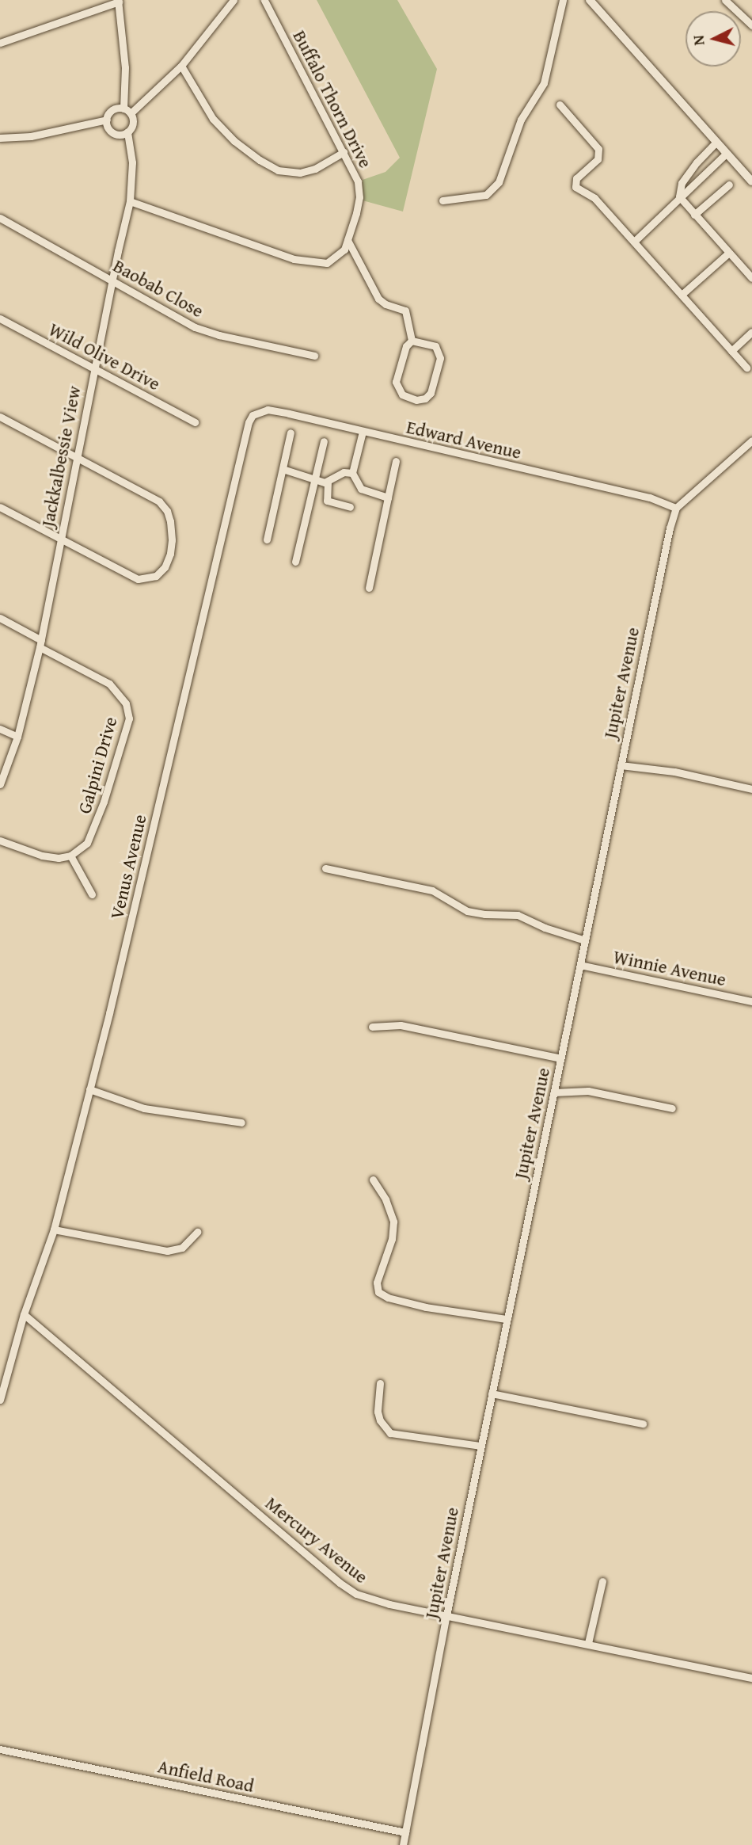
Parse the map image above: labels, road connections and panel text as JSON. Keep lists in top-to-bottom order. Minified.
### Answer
{"streets":{"street":["Buffalo Thorn Drive","Baobab Close","Wild Olive Drive","Edward Avenue","Jackkalbessie View","Jupiter Avenue","Galpini Drive","Venus Avenue","Winnie Avenue","Mercury Avenue","Anfield Road"]},"crossings":[["Buffalo Thorn Drive","Jackkalbessie View"],["Baobab Close","Jackkalbessie View"],["Wild Olive Drive","Jackkalbessie View"],["Edward Avenue","Jupiter Avenue"],["Edward Avenue","Venus Avenue"],["Jackkalbessie View","Galpini Drive"],["Jupiter Avenue","Winnie Avenue"],["Jupiter Avenue","Mercury Avenue"],["Jupiter Avenue","Anfield Road"],["Venus Avenue","Mercury Avenue"]],"north":"left"}
